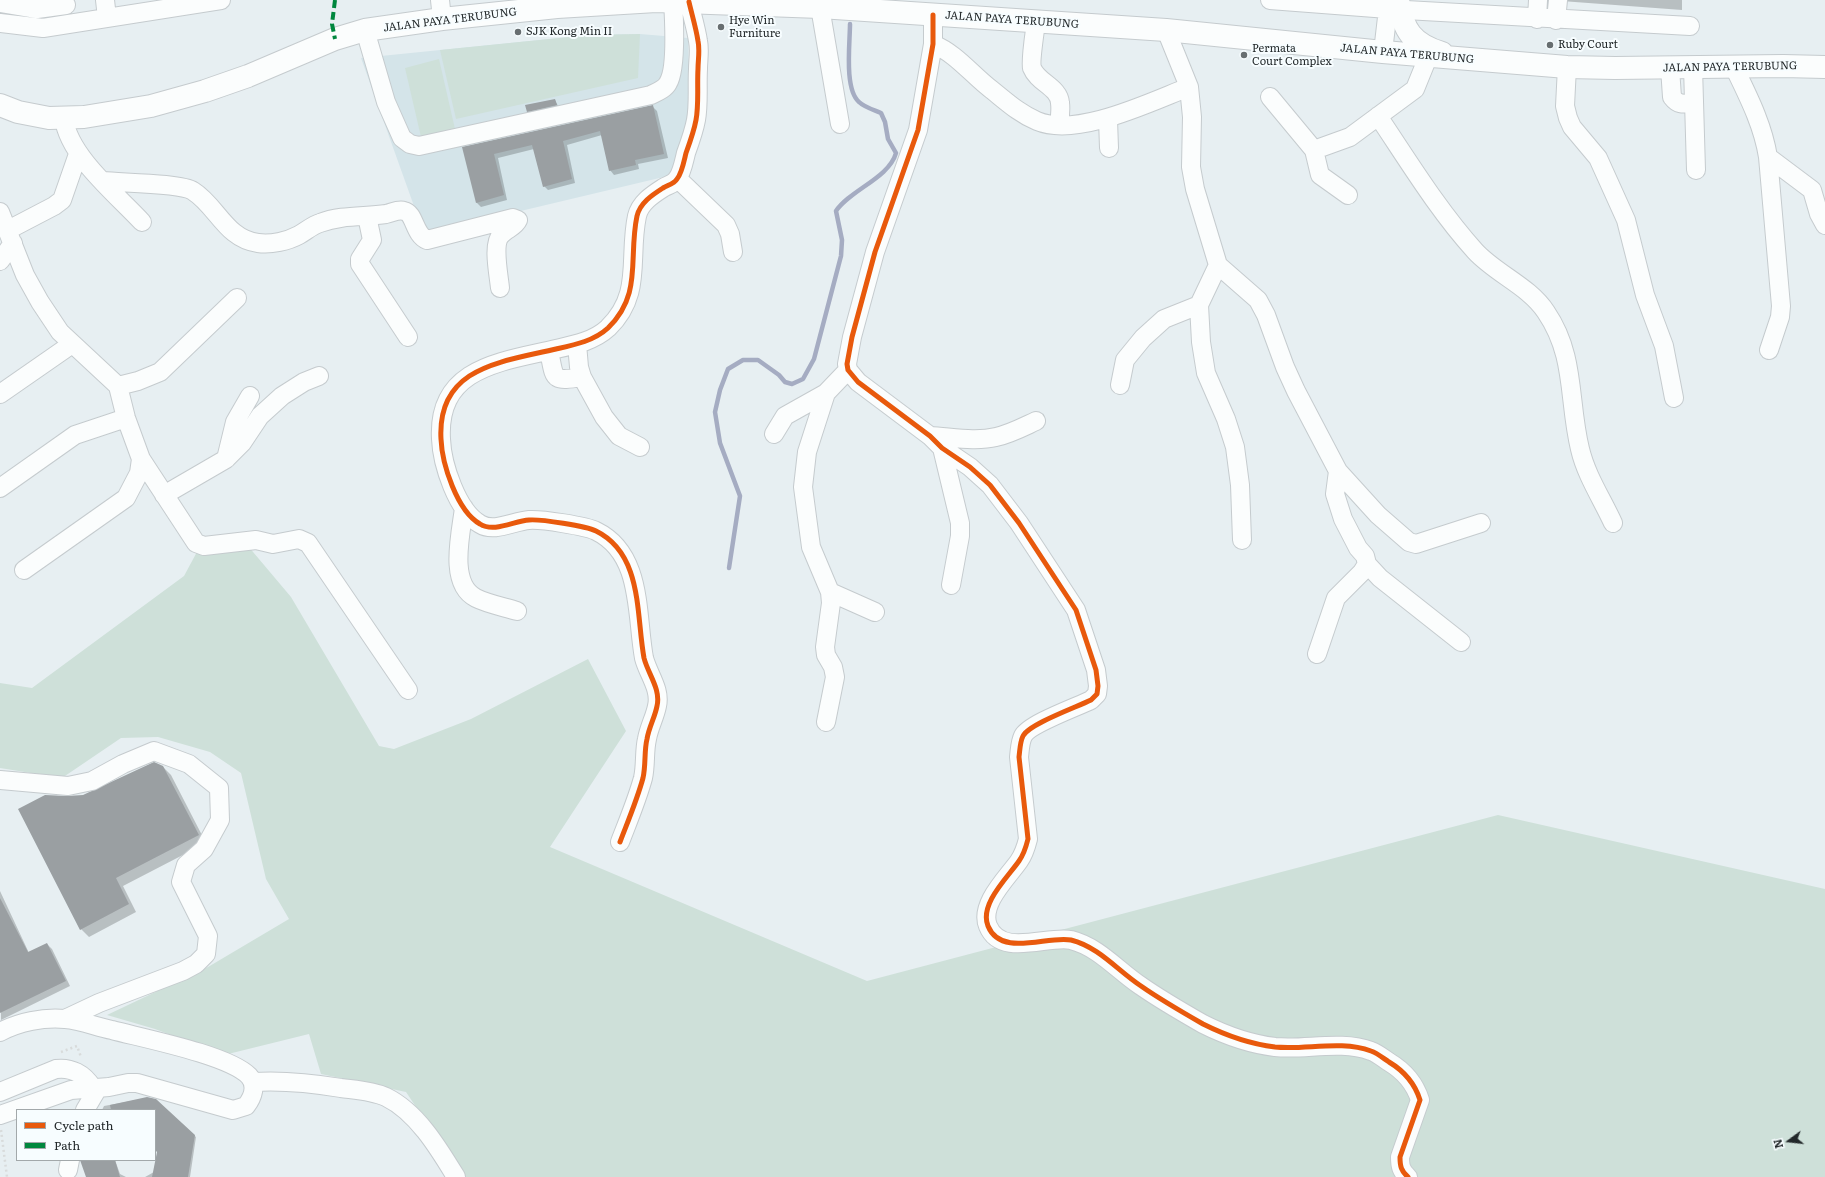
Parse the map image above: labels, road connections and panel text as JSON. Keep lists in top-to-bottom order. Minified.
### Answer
{"streets":{"main road":["JALAN PAYA TERUBUNG"]},"places":["Hye Win Furniture","SJK Kong Min II","Ruby Court","Permata Court Complex"],"legend":["Cycle path","Path"],"north":"left"}
